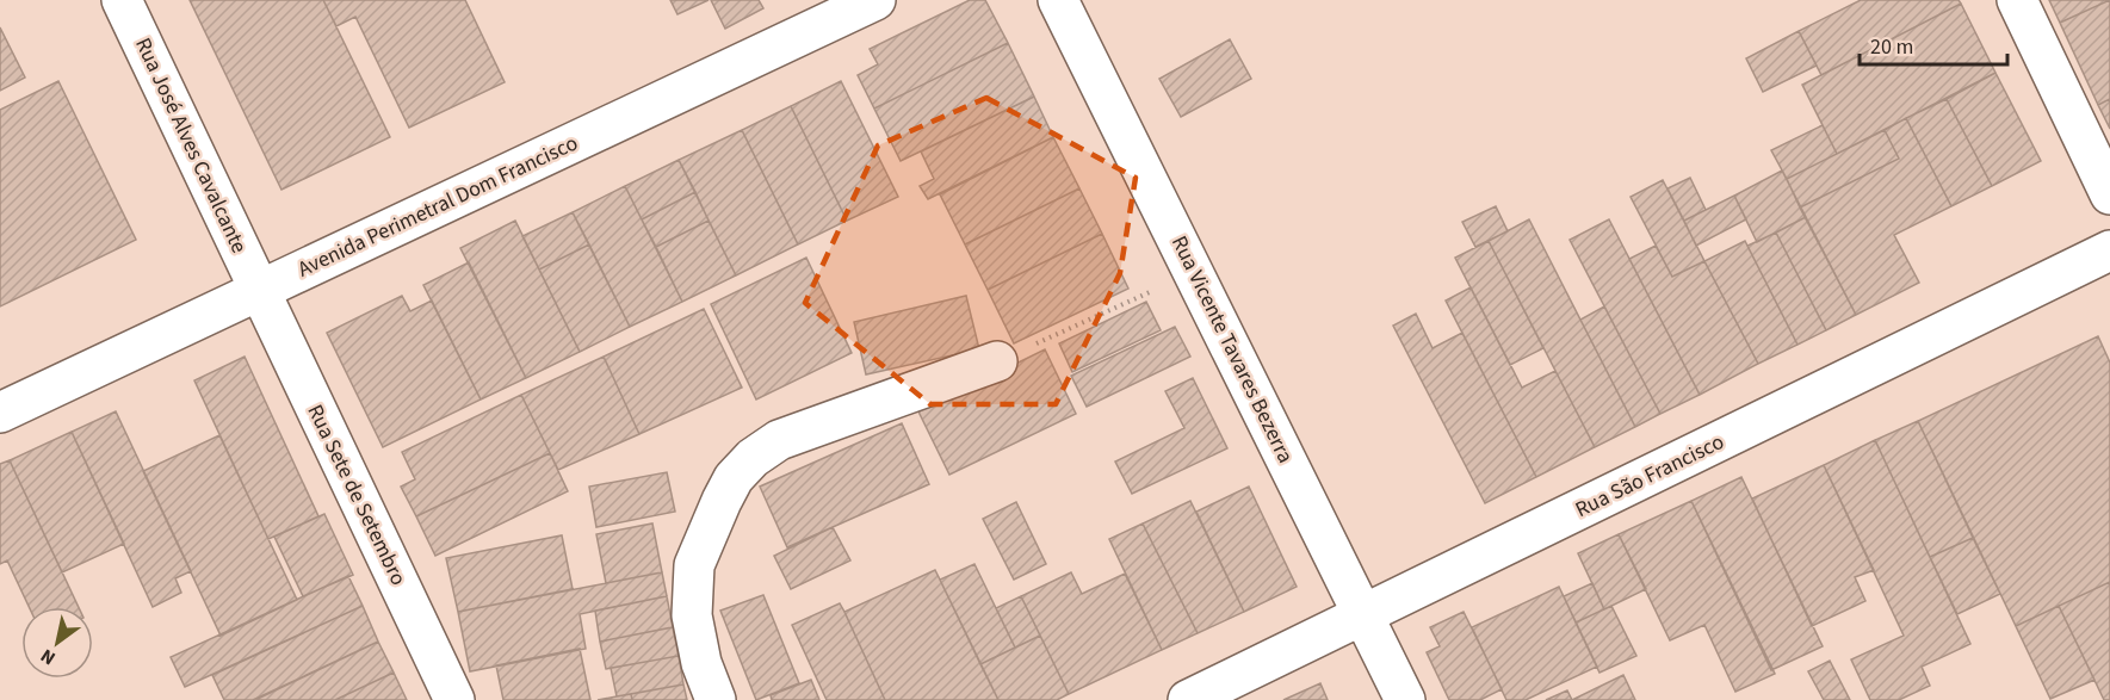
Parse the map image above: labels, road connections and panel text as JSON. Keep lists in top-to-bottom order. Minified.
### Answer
{"streets":{"street":["Rua José Alves Cavalcante","Avenida Perimetral Dom Francisco","Rua Vicente Tavares Bezerra","Rua São Francisco","Rua Sete de Setembro"]},"crossings":[["Rua José Alves Cavalcante","Avenida Perimetral Dom Francisco"],["Rua José Alves Cavalcante","Rua Sete de Setembro"],["Avenida Perimetral Dom Francisco","Rua Sete de Setembro"],["Rua Vicente Tavares Bezerra","Rua São Francisco"]],"scale_bar":"20 m","north":"bottom left"}
